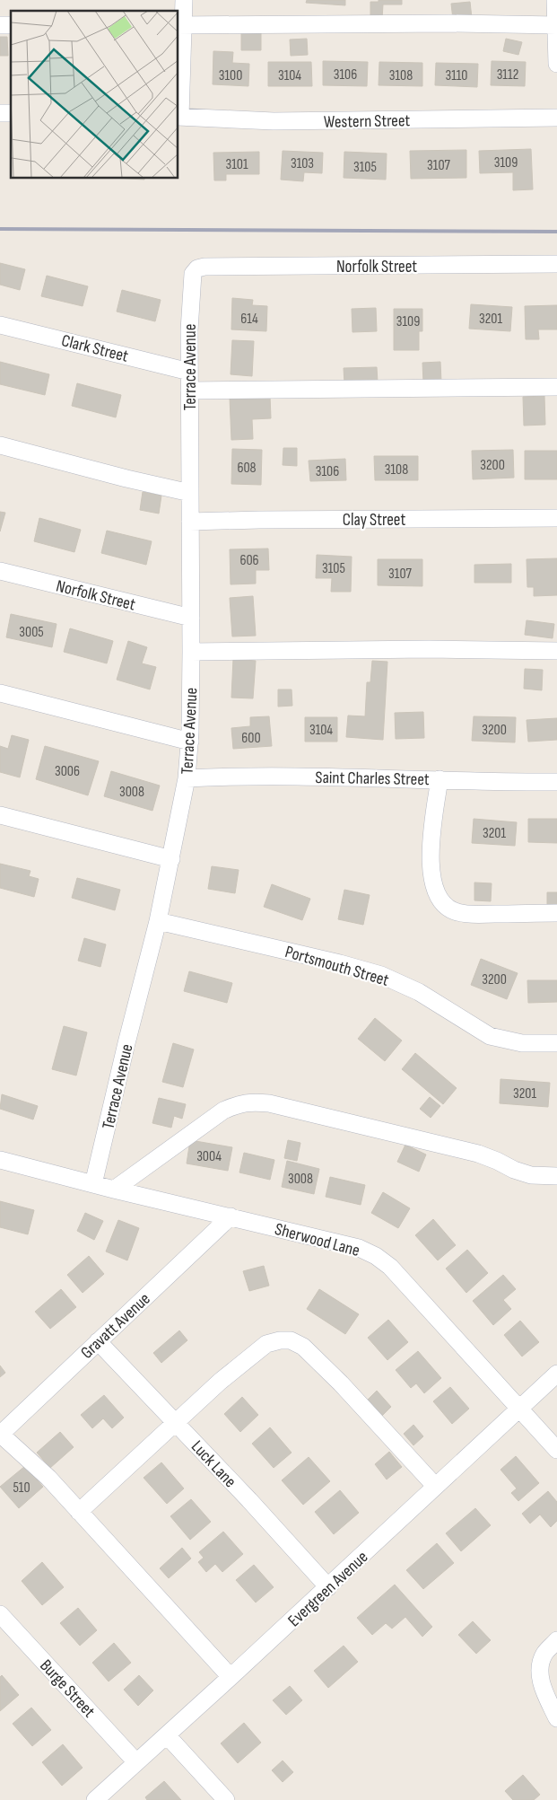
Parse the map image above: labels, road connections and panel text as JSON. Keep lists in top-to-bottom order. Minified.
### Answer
{"streets":{"street":["Western Street","Norfolk Street","Clark Street","Terrace Avenue","Clay Street","Saint Charles Street","Portsmouth Street","Sherwood Lane","Gravatt Avenue","Luck Lane","Evergreen Avenue","Burge Street"]},"crossings":[["Norfolk Street","Terrace Avenue"],["Clark Street","Terrace Avenue"],["Terrace Avenue","Clay Street"],["Terrace Avenue","Saint Charles Street"],["Terrace Avenue","Portsmouth Street"],["Terrace Avenue","Sherwood Lane"],["Sherwood Lane","Gravatt Avenue"],["Sherwood Lane","Evergreen Avenue"],["Gravatt Avenue","Luck Lane"],["Luck Lane","Evergreen Avenue"],["Evergreen Avenue","Burge Street"]],"house_numbers":["3106","3112","3100","3104","3108","3110","3109","3103","3101","3107","3105","614","3201","3109","3200","608","3108","3106","606","3105","3107","3005","3104","3200","600","3006","3008","3201","3200","3201","3004","3008","510"]}
